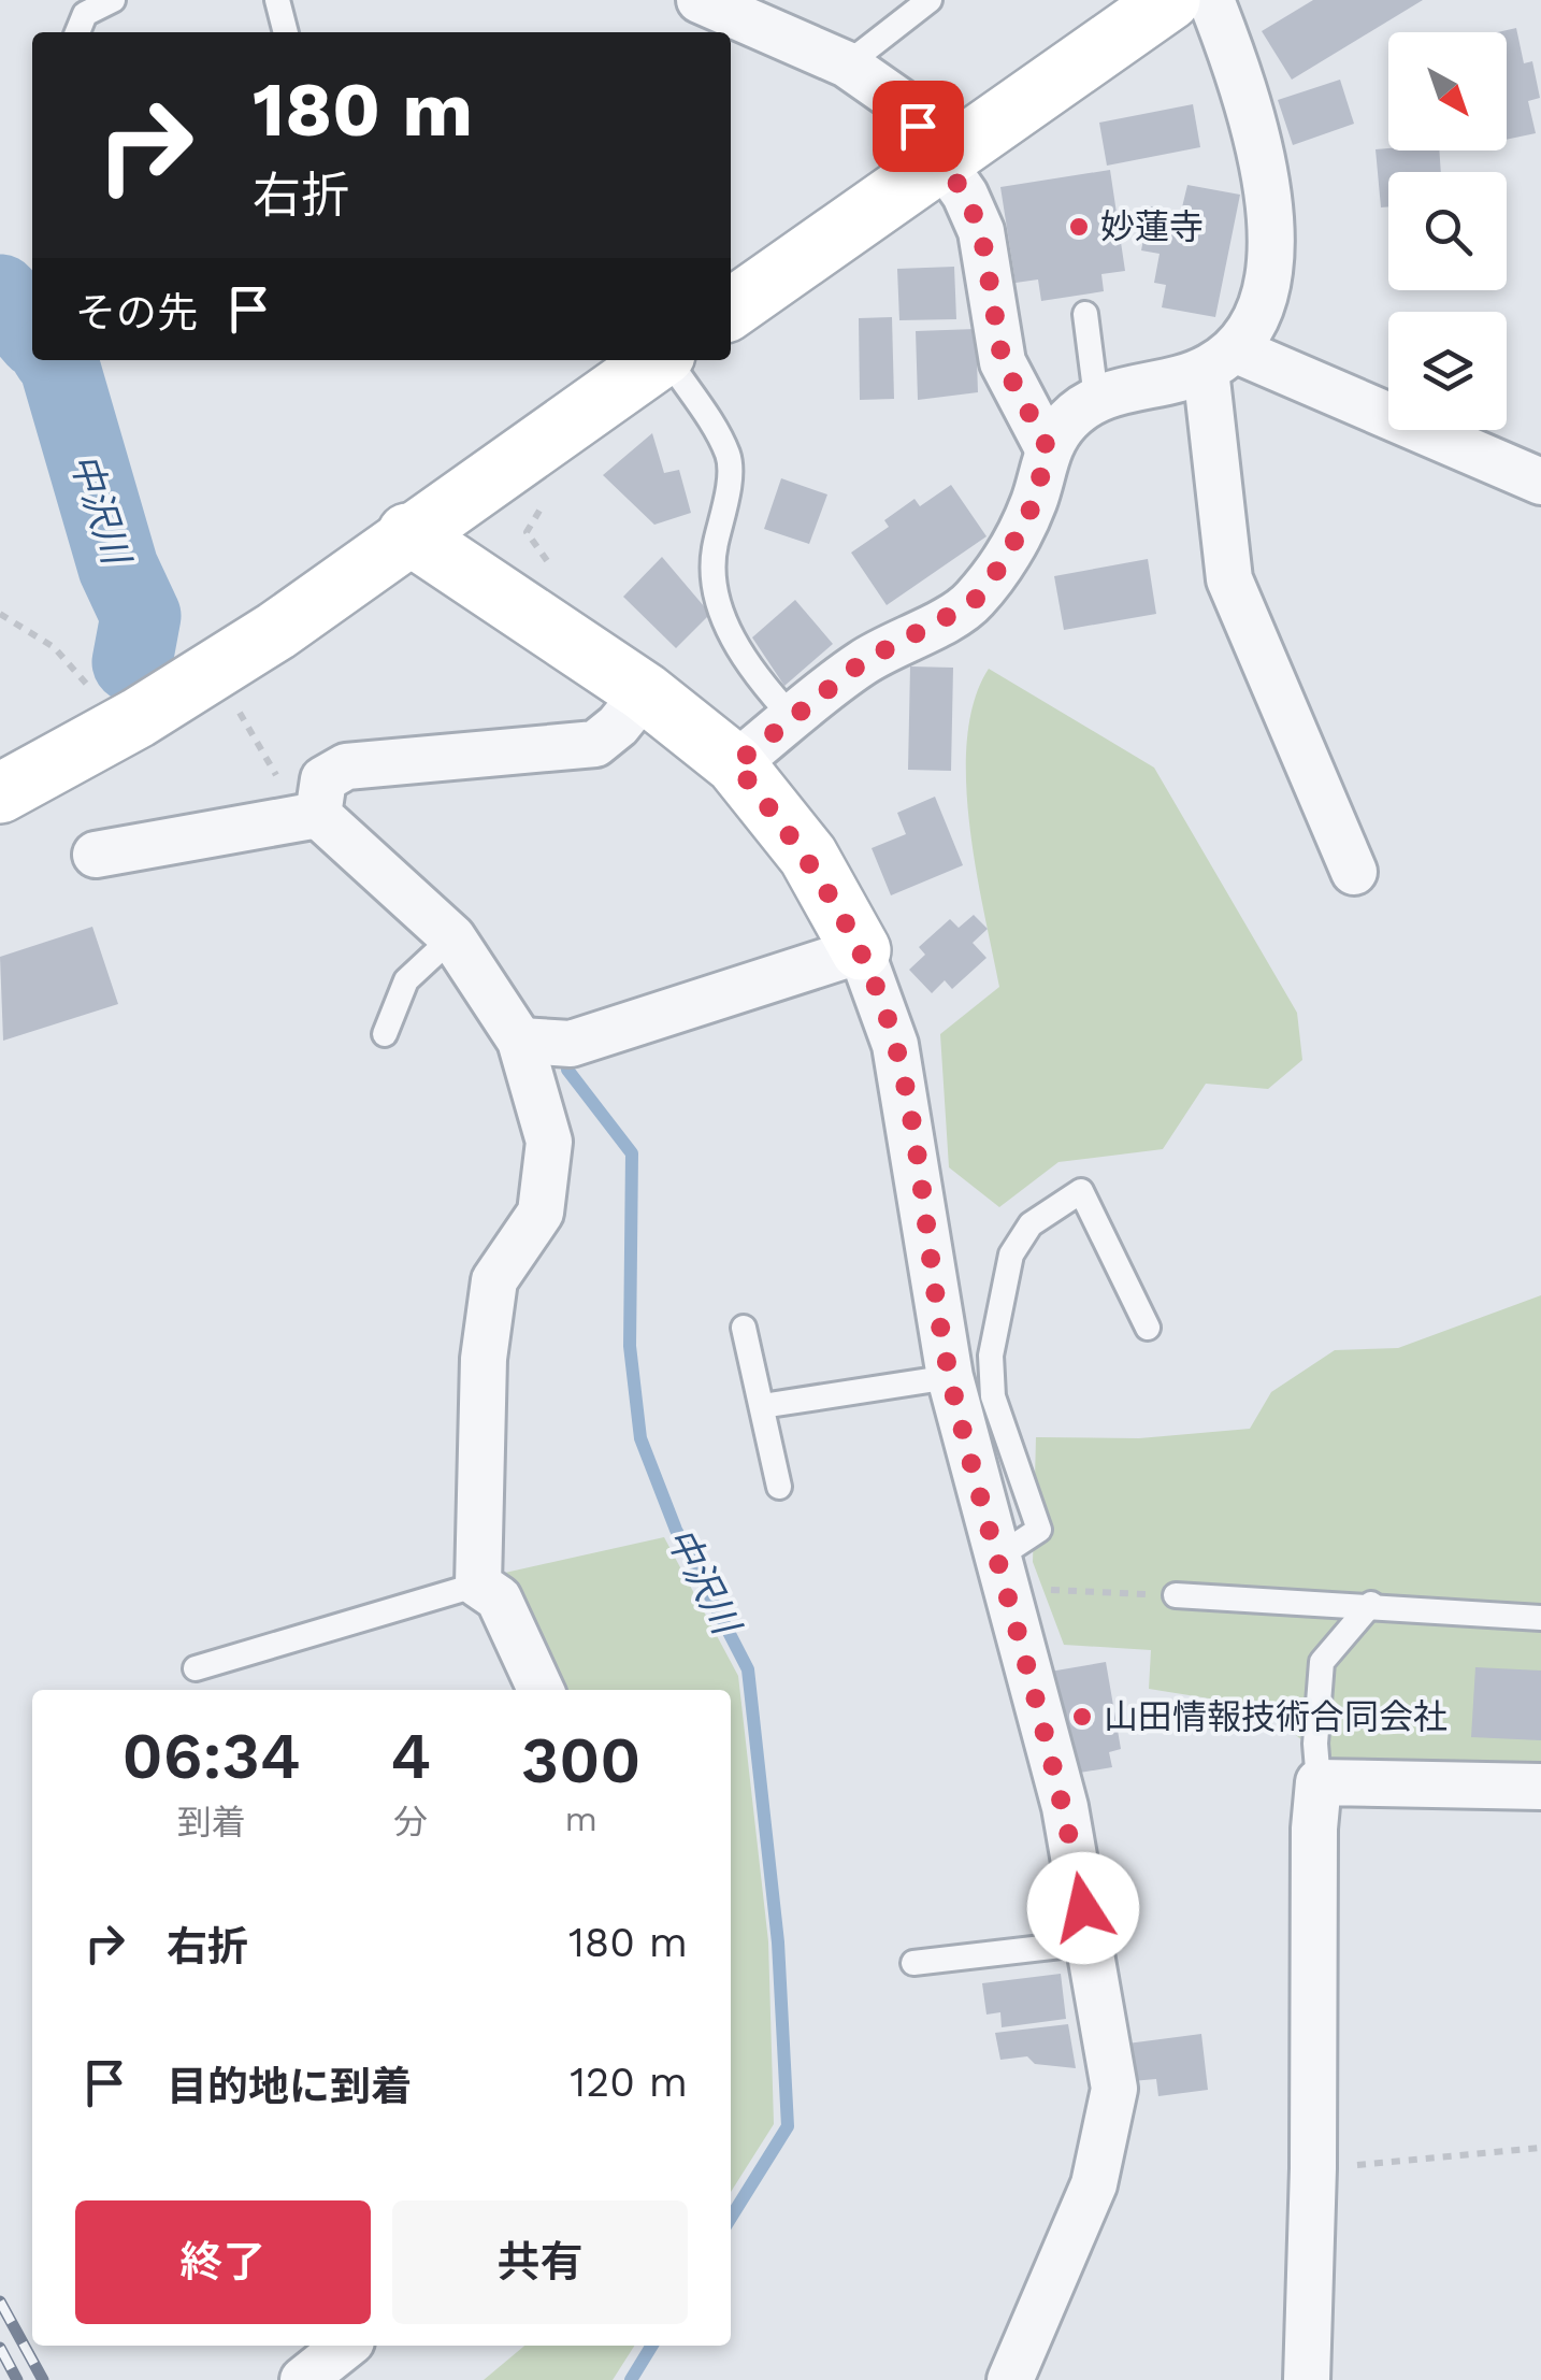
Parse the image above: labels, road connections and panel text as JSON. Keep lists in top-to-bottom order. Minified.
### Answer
{"water":["中沢川"],"places":["妙蓮寺","山田情報技術合同会社"],"north":"bottom right","page":{"turn":["180 m","右折"],"then":"その先","eta":["06:34","到着","4","分","300","m"],"list":[{"name":"右折","value":"180 m"},{"name":"目的地に到着","value":"120 m"}],"buttons":["終了","共有"]}}
